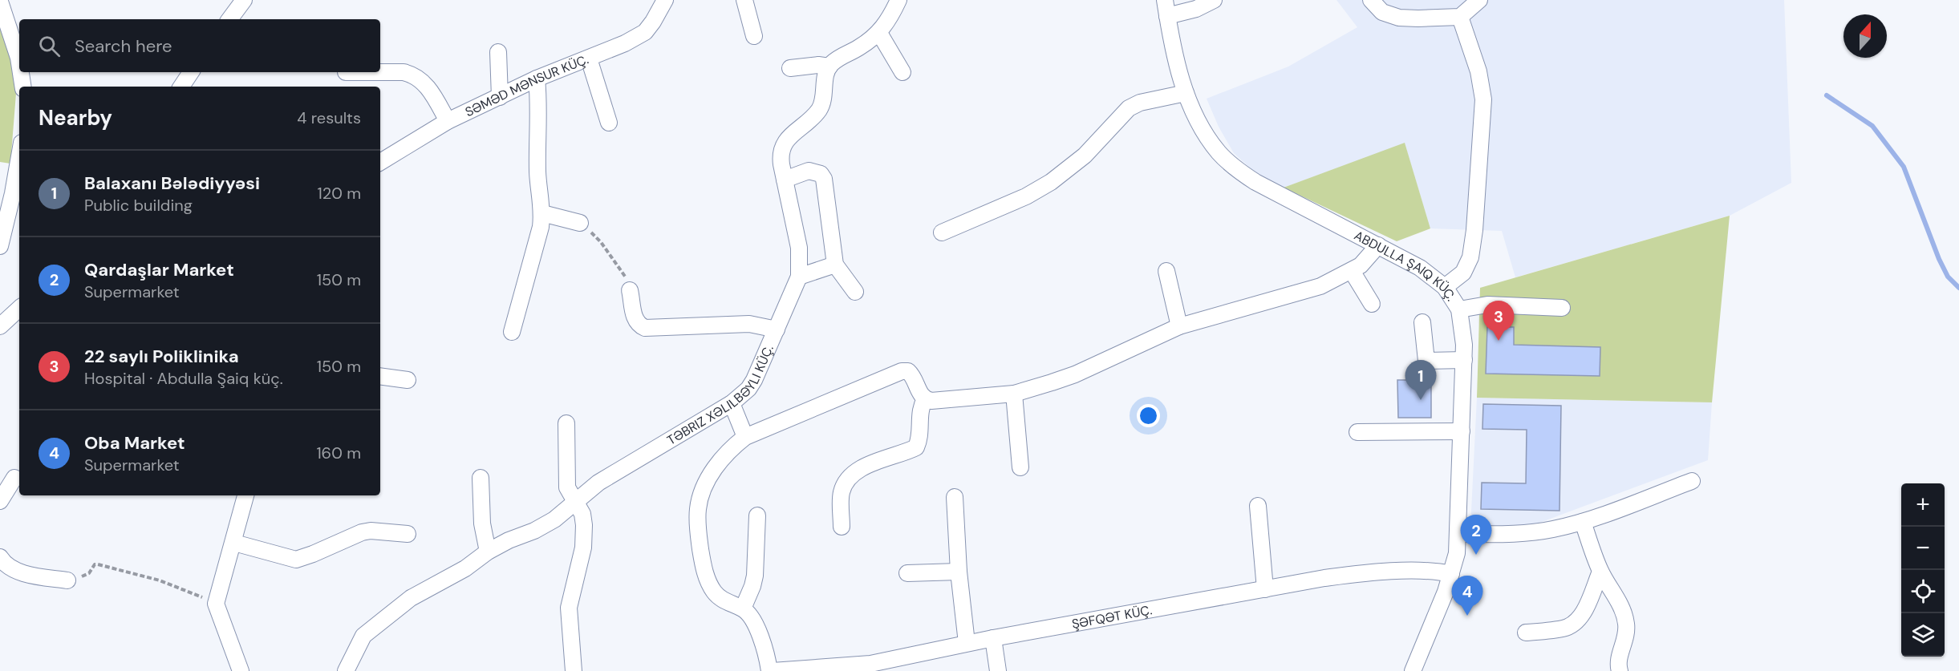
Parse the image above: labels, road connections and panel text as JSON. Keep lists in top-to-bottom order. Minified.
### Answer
{"streets":{"street":["SƏMƏD MƏNSUR KÜÇ.","ABDULLA ŞAIQ KÜÇ.","TƏBRIZ XƏLILBƏYLI KÜÇ.","ŞƏFQƏT KÜÇ."]},"crossings":[["ABDULLA ŞAIQ KÜÇ.","ŞƏFQƏT KÜÇ."]],"north":"top","page":{"search":"Search here","heading":["Nearby","4 results"],"list":[{"mark":"1","name":"Balaxanı Bələdiyyəsi","note":"Public building","value":"120 m"},{"mark":"2","name":"Qardaşlar Market","note":"Supermarket","value":"150 m"},{"mark":"3","name":"22 saylı Poliklinika","note":"Hospital · Abdulla Şaiq küç.","value":"150 m"},{"mark":"4","name":"Oba Market","note":"Supermarket","value":"160 m"}],"pins":["3","1","2","4"],"map_buttons":["+","−"]}}
